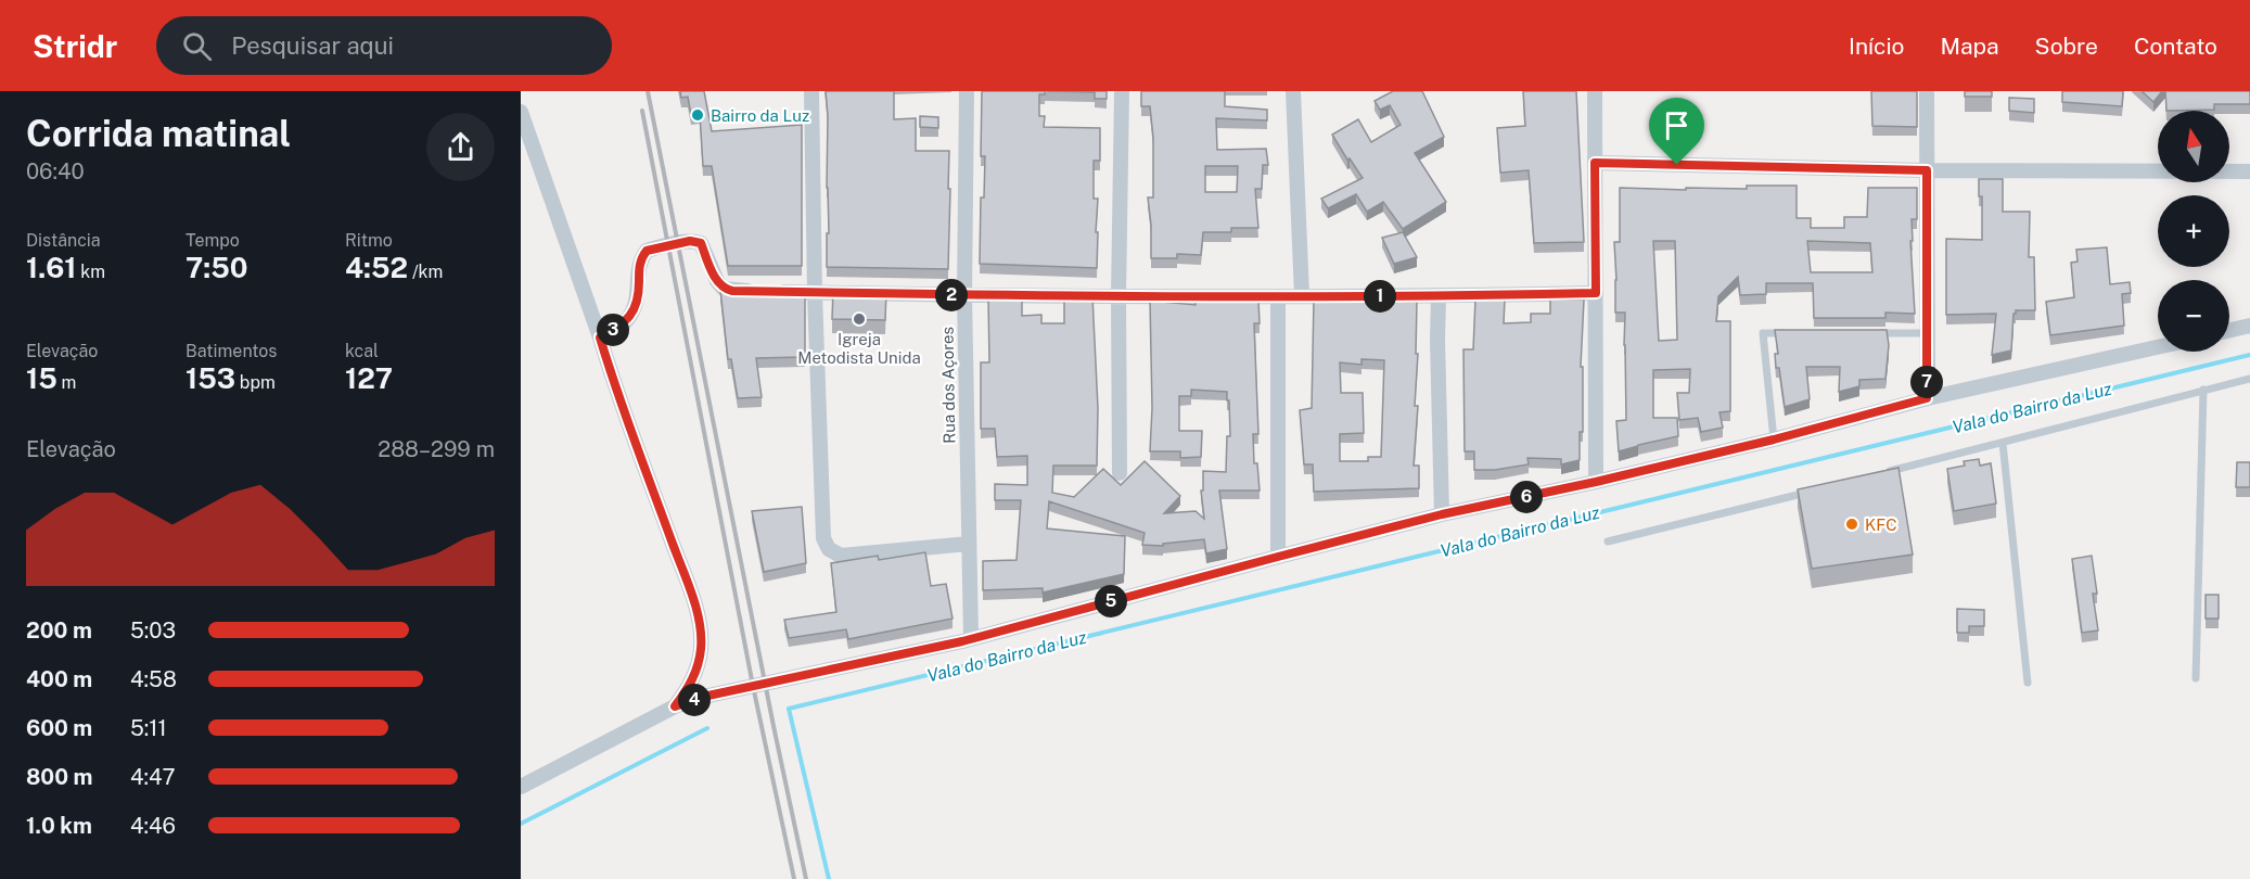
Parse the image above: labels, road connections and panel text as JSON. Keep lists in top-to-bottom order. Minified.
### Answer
{"streets":{"street":["Rua dos Açores"]},"water":["Vala do Bairro da Luz"],"places":["Bairro da Luz","Igreja Metodista Unida","KFC"],"north":"top","page":{"header":"Stridr","search":"Pesquisar aqui","nav":["Início","Mapa","Sobre","Contato"],"heading":["Corrida matinal","06:40"],"map_buttons":["+","−"],"stats":[["Distância","1.61 km"],["Tempo","7:50"],["Ritmo","4:52 /km"],["Elevação","15 m"],["Batimentos","153 bpm"],["kcal","127"]],"pins":["2","1","3","7","6","5","4"],"chart":["Elevação","288–299 m"],"list":[{"name":"200 m","note":"5:03"},{"name":"400 m","note":"4:58"},{"name":"600 m","note":"5:11"},{"name":"800 m","note":"4:47"},{"name":"1.0 km","note":"4:46"}]}}
